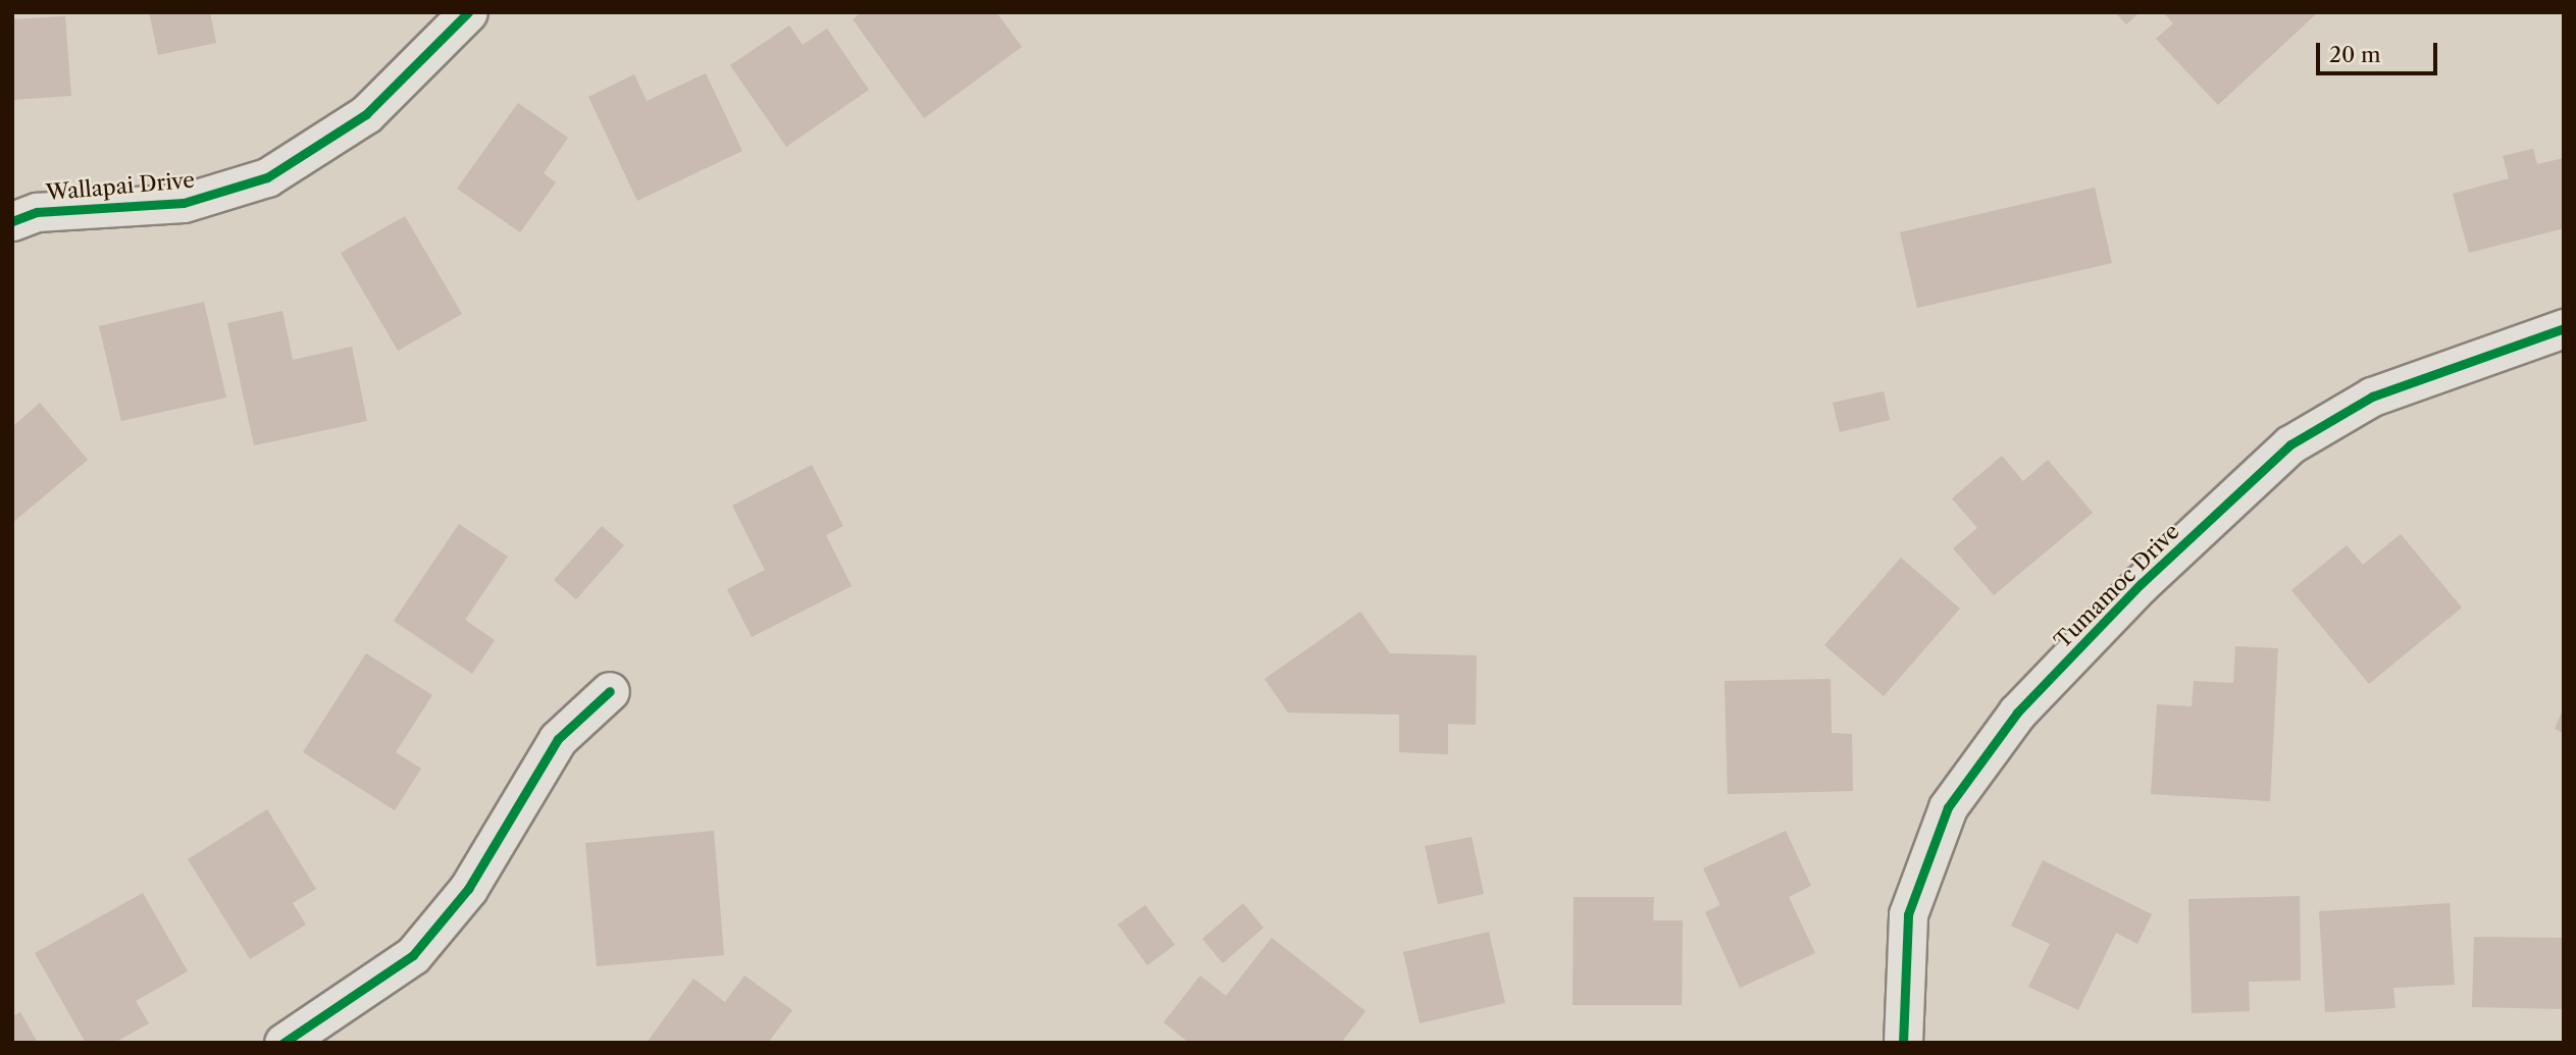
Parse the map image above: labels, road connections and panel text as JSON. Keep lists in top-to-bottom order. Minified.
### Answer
{"streets":{"street":["Wallapai Drive","Tumamoc Drive"]},"scale_bar":"20 m"}
